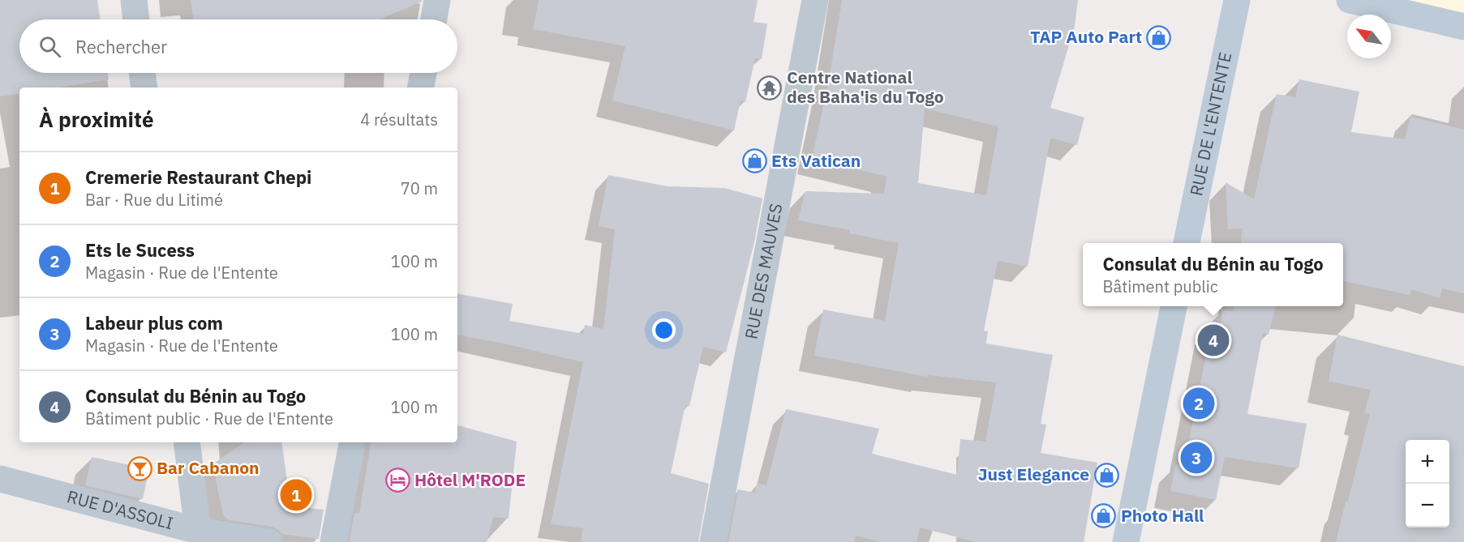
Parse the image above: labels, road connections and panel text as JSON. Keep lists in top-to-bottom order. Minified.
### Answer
{"streets":{"street":["RUE DE L'ENTENTE","RUE DES MAUVES","RUE D'ASSOLI"]},"places":{"shop":["TAP Auto Part","Ets Vatican","Just Elegance","Photo Hall"],"temple":["Centre National des Baha'is du Togo"],"bar":["Bar Cabanon"],"hotel":["Hôtel M'RODE"]},"north":"top left","page":{"search":"Rechercher","heading":["À proximité","4 résultats"],"list":[{"mark":"1","name":"Cremerie Restaurant Chepi","note":"Bar · Rue du Litimé","value":"70 m"},{"mark":"2","name":"Ets le Sucess","note":"Magasin · Rue de l'Entente","value":"100 m"},{"mark":"3","name":"Labeur plus com","note":"Magasin · Rue de l'Entente","value":"100 m"},{"mark":"4","name":"Consulat du Bénin au Togo","note":"Bâtiment public · Rue de l'Entente","value":"100 m"}],"popup":["Consulat du Bénin au Togo","Bâtiment public"],"pins":["4","2","3","1"],"map_buttons":["+","−"]}}
